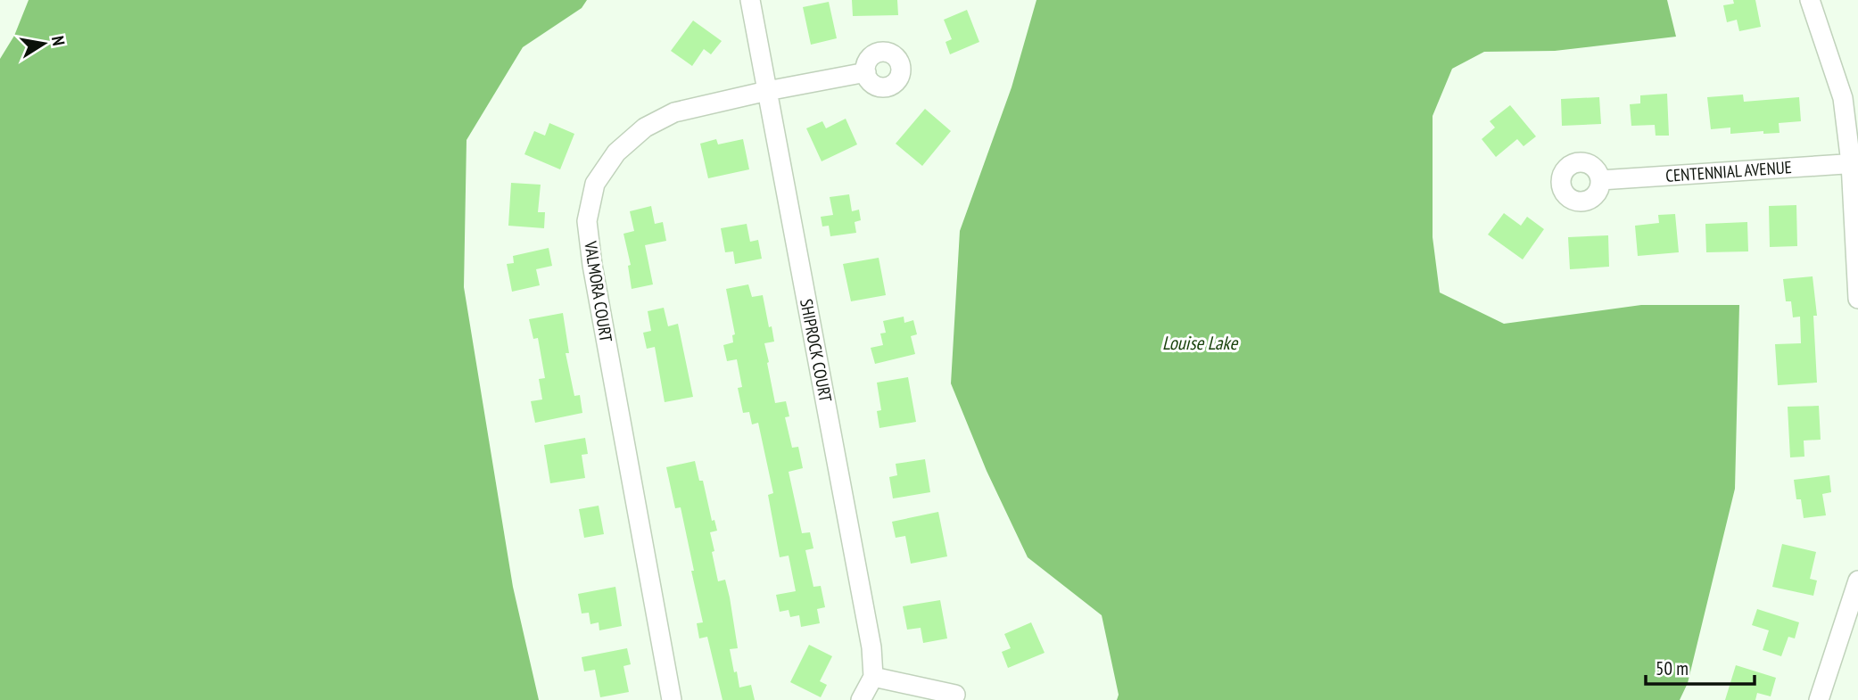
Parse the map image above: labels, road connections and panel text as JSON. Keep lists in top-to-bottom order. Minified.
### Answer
{"streets":{"street":["CENTENNIAL AVENUE","VALMORA COURT","SHIPROCK COURT"]},"crossings":[["VALMORA COURT","SHIPROCK COURT"]],"water":["Louise Lake"],"scale_bar":"50 m","north":"right"}
